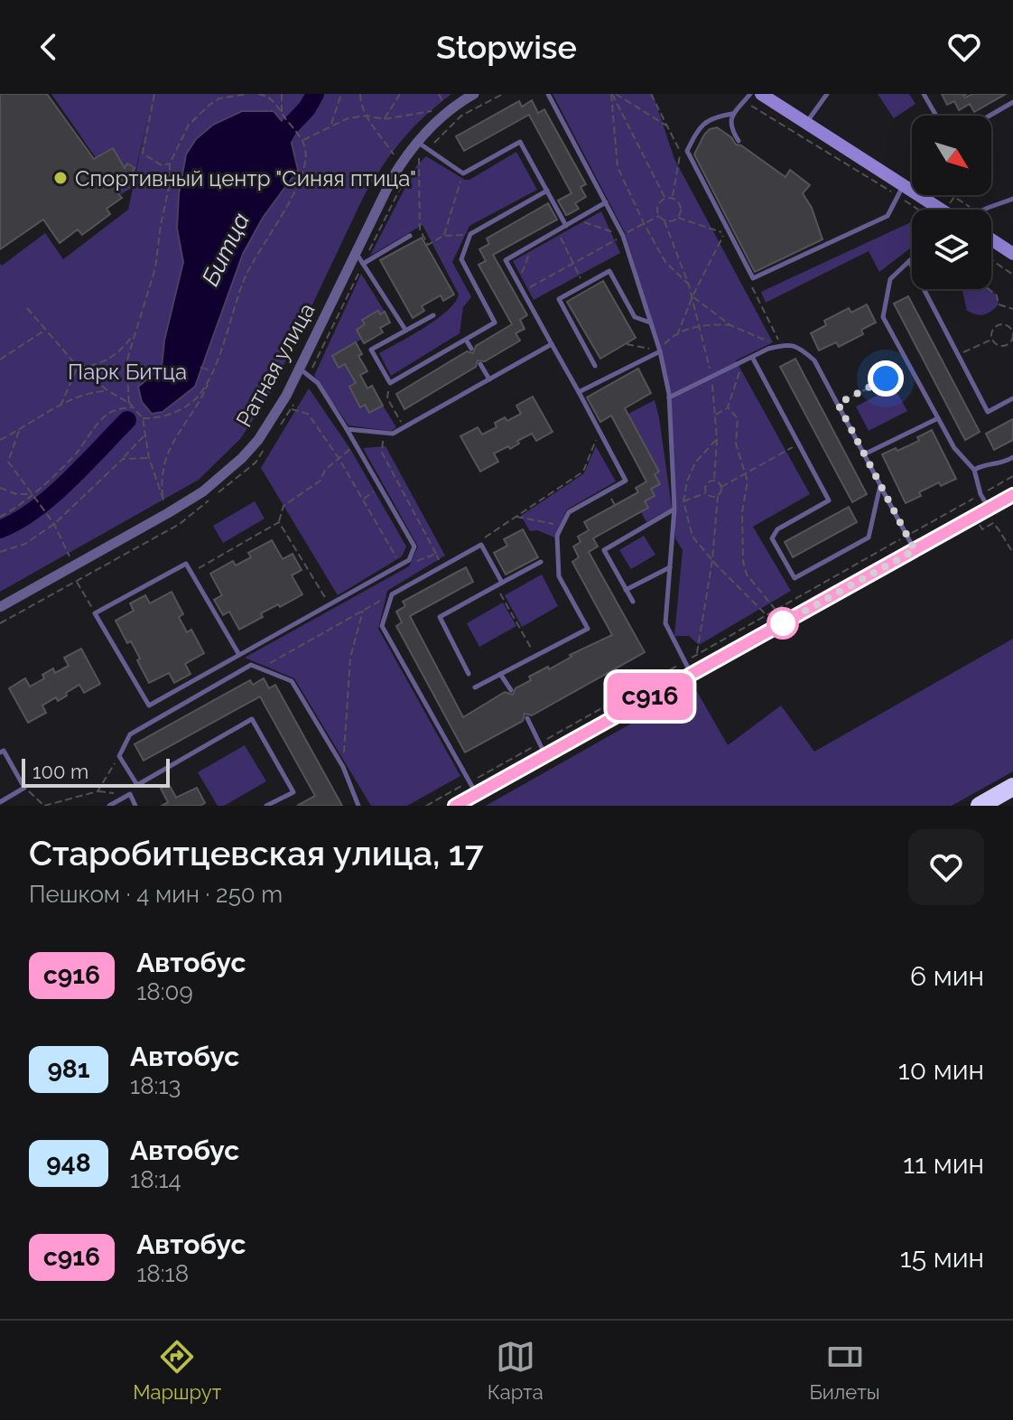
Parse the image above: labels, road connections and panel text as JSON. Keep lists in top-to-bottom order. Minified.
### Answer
{"streets":{"street":["Ратная улица"]},"water":["Битца"],"parks":["Парк Битца"],"places":["Спортивный центр \"Синяя птица\""],"lines":["bus line с916"],"scale_bar":"100 m","north":"bottom right","page":{"header":"Stopwise","on_map":"с916","scale":"100 m","heading":["Старобитцевская улица, 17","Пешком · 4 мин · 250 m"],"list":[{"mark":"с916","name":"Автобус","note":"18:09","value":"6 мин"},{"mark":"981","name":"Автобус","note":"18:13","value":"10 мин"},{"mark":"948","name":"Автобус","note":"18:14","value":"11 мин"},{"mark":"с916","name":"Автобус","note":"18:18","value":"15 мин"}],"tabs":["Маршрут","Карта","Билеты"]}}
